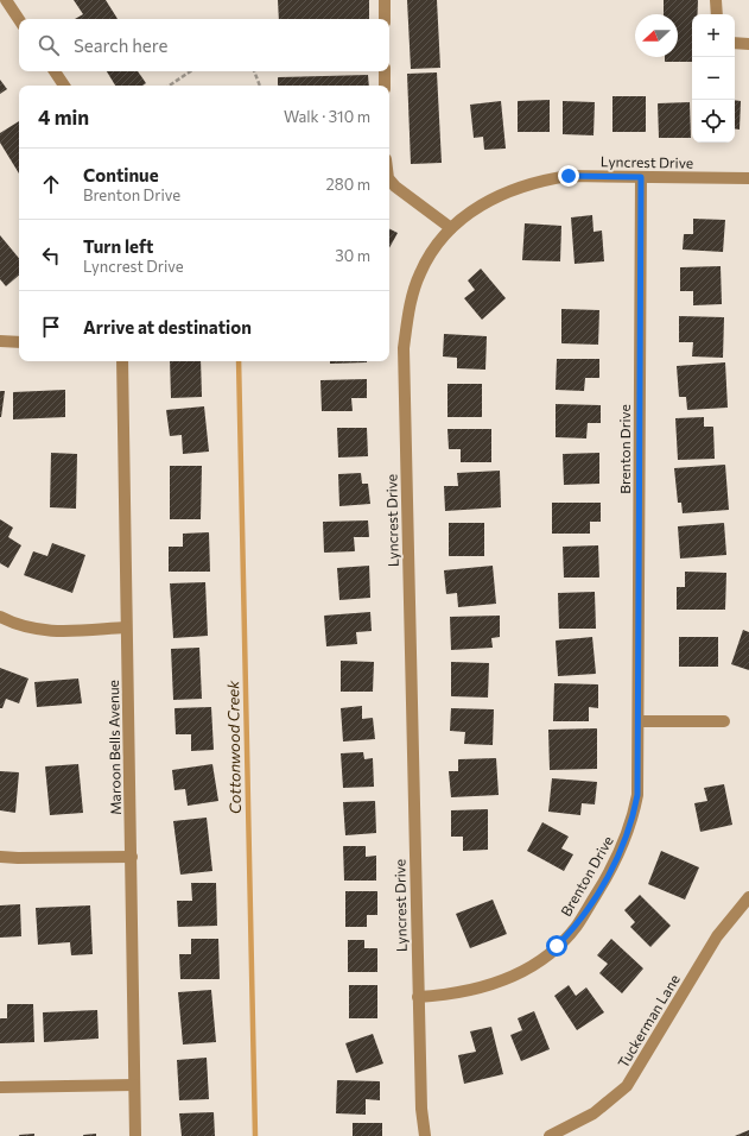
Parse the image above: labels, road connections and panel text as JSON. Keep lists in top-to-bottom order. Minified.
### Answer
{"streets":{"street":["Lyncrest Drive","Brenton Drive","Maroon Bells Avenue","Tuckerman Lane"]},"crossings":[["Lyncrest Drive","Brenton Drive"]],"water":["Cottonwood Creek"],"north":"left","page":{"map_buttons":["+","−"],"search":"Search here","heading":["4 min","Walk · 310 m"],"list":[["Continue","Brenton Drive","280 m"],["Turn left","Lyncrest Drive","30 m"],"Arrive at destination"]}}
